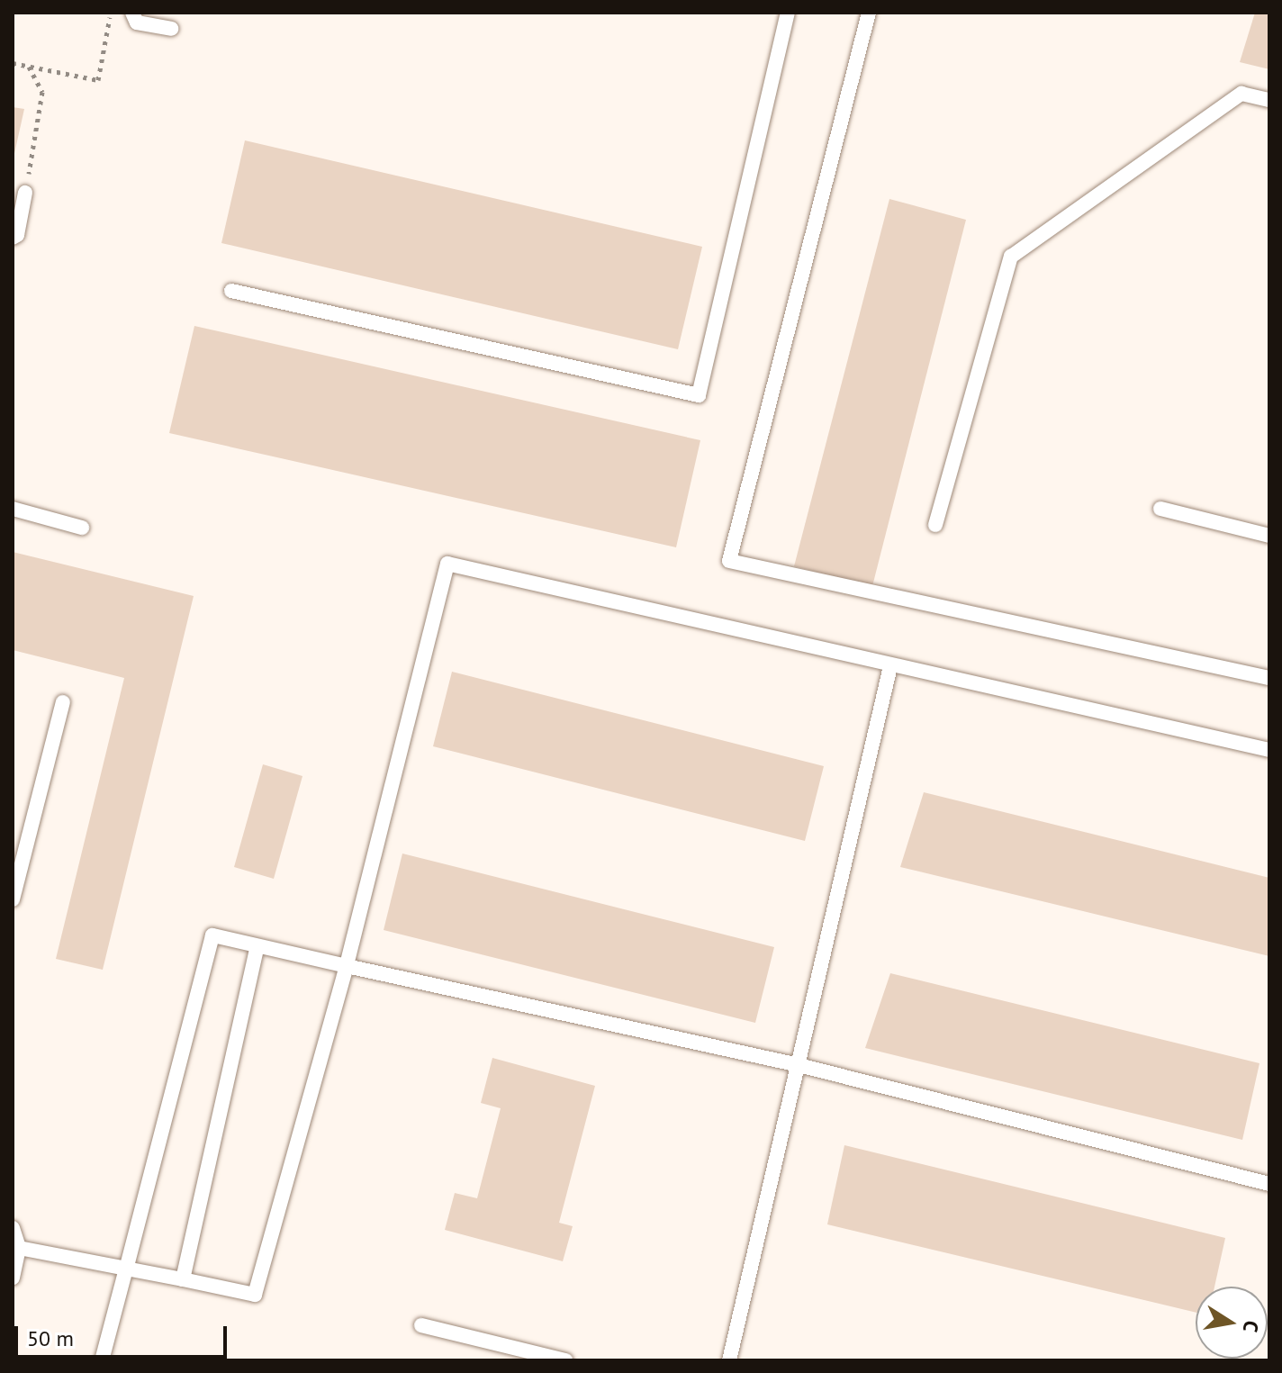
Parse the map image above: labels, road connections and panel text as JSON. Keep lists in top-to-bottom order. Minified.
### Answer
{"scale_bar":"50 m","north":"right"}
